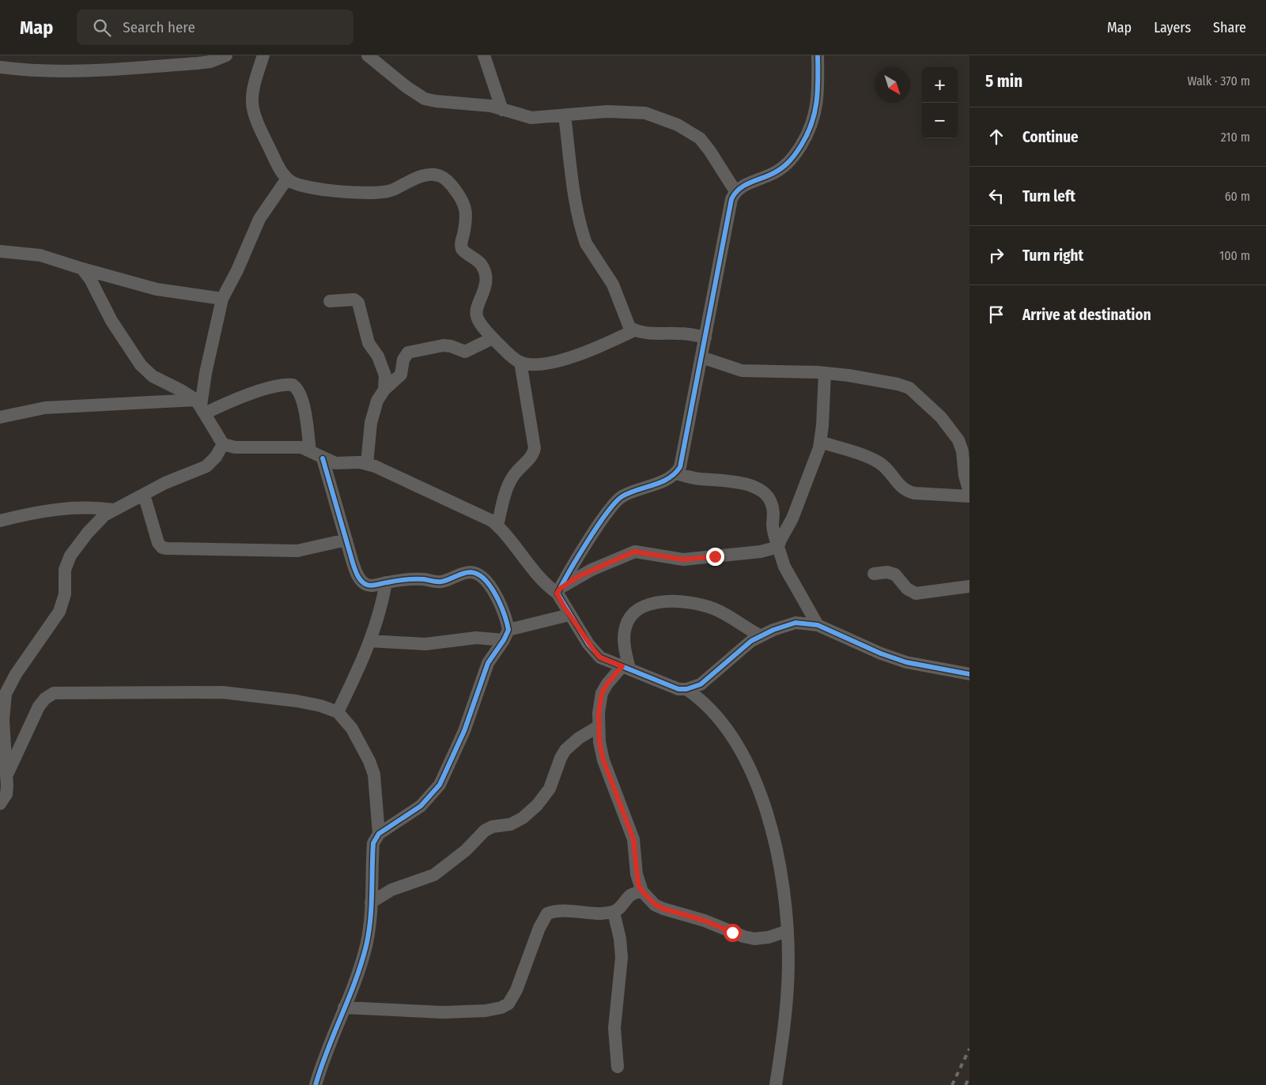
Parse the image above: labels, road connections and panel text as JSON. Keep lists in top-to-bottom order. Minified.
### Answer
{"north":"bottom right","page":{"header":"Map","search":"Search here","nav":["Map","Layers","Share"],"heading":["5 min","Walk · 370 m"],"map_buttons":["+","−"],"list":[["Continue","210 m"],["Turn left","60 m"],["Turn right","100 m"],"Arrive at destination"]}}
